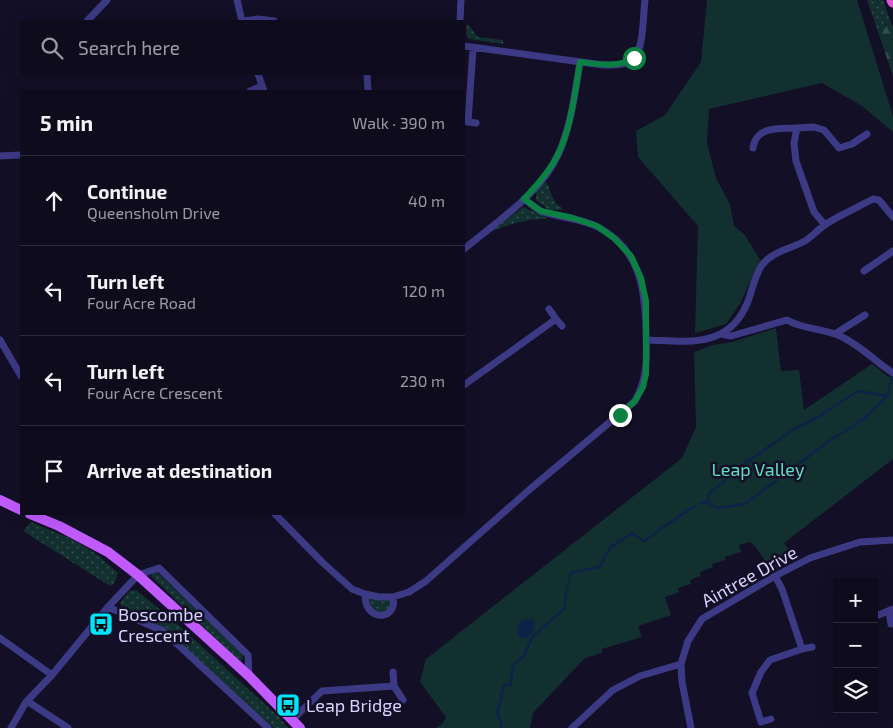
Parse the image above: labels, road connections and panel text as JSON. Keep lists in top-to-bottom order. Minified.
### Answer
{"streets":{"street":["Aintree Drive"]},"parks":["Leap Valley"],"places":{"bus stop":["Boscombe Crescent","Leap Bridge"]},"page":{"search":"Search here","heading":["5 min","Walk · 390 m"],"list":[["Continue","Queensholm Drive","40 m"],["Turn left","Four Acre Road","120 m"],["Turn left","Four Acre Crescent","230 m"],"Arrive at destination"],"map_buttons":["+","−"]}}
